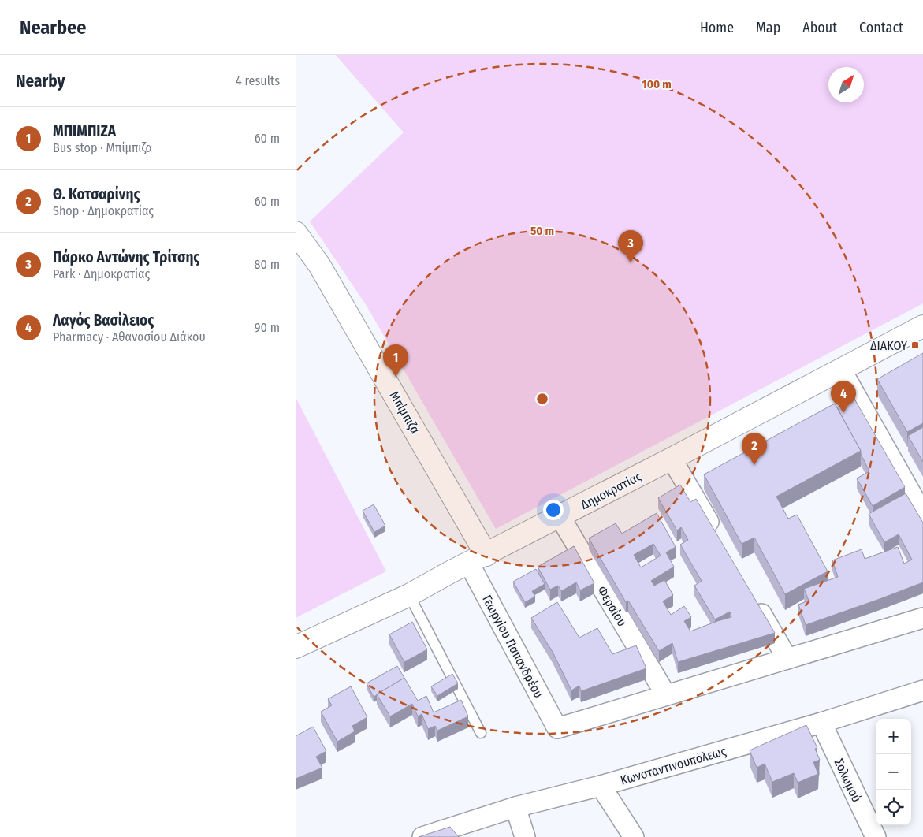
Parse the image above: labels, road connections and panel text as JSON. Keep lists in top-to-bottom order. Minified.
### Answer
{"streets":{"main road":["Μπίμπιζα","Δημοκρατίας"],"street":["Φεραίου","Γεωργίου Παπανδρέου","Κωνσταντινουπόλεως","Σολωμού"]},"crossings":[["Μπίμπιζα","Δημοκρατίας"],["Μπίμπιζα","Γεωργίου Παπανδρέου"],["Δημοκρατίας","Φεραίου"],["Δημοκρατίας","Γεωργίου Παπανδρέου"],["Φεραίου","Γεωργίου Παπανδρέου"],["Κωνσταντινουπόλεως","Σολωμού"]],"places":{"transit":["ΔΙΑΚΟΥ"]},"north":"top right","page":{"header":"Nearbee","nav":["Home","Map","About","Contact"],"heading":["Nearby","4 results"],"list":[{"mark":"1","name":"ΜΠΙΜΠΙΖΑ","note":"Bus stop · Μπίμπιζα","value":"60 m"},{"mark":"2","name":"Θ. Κοτσαρίνης","note":"Shop · Δημοκρατίας","value":"60 m"},{"mark":"3","name":"Πάρκο Αντώνης Τρίτσης","note":"Park · Δημοκρατίας","value":"80 m"},{"mark":"4","name":"Λαγός Βασίλειος","note":"Pharmacy · Αθανασίου Διάκου","value":"90 m"}],"pins":["3","1","4","2"],"map_buttons":["+","−"]},"rings":["100 m","50 m"]}
